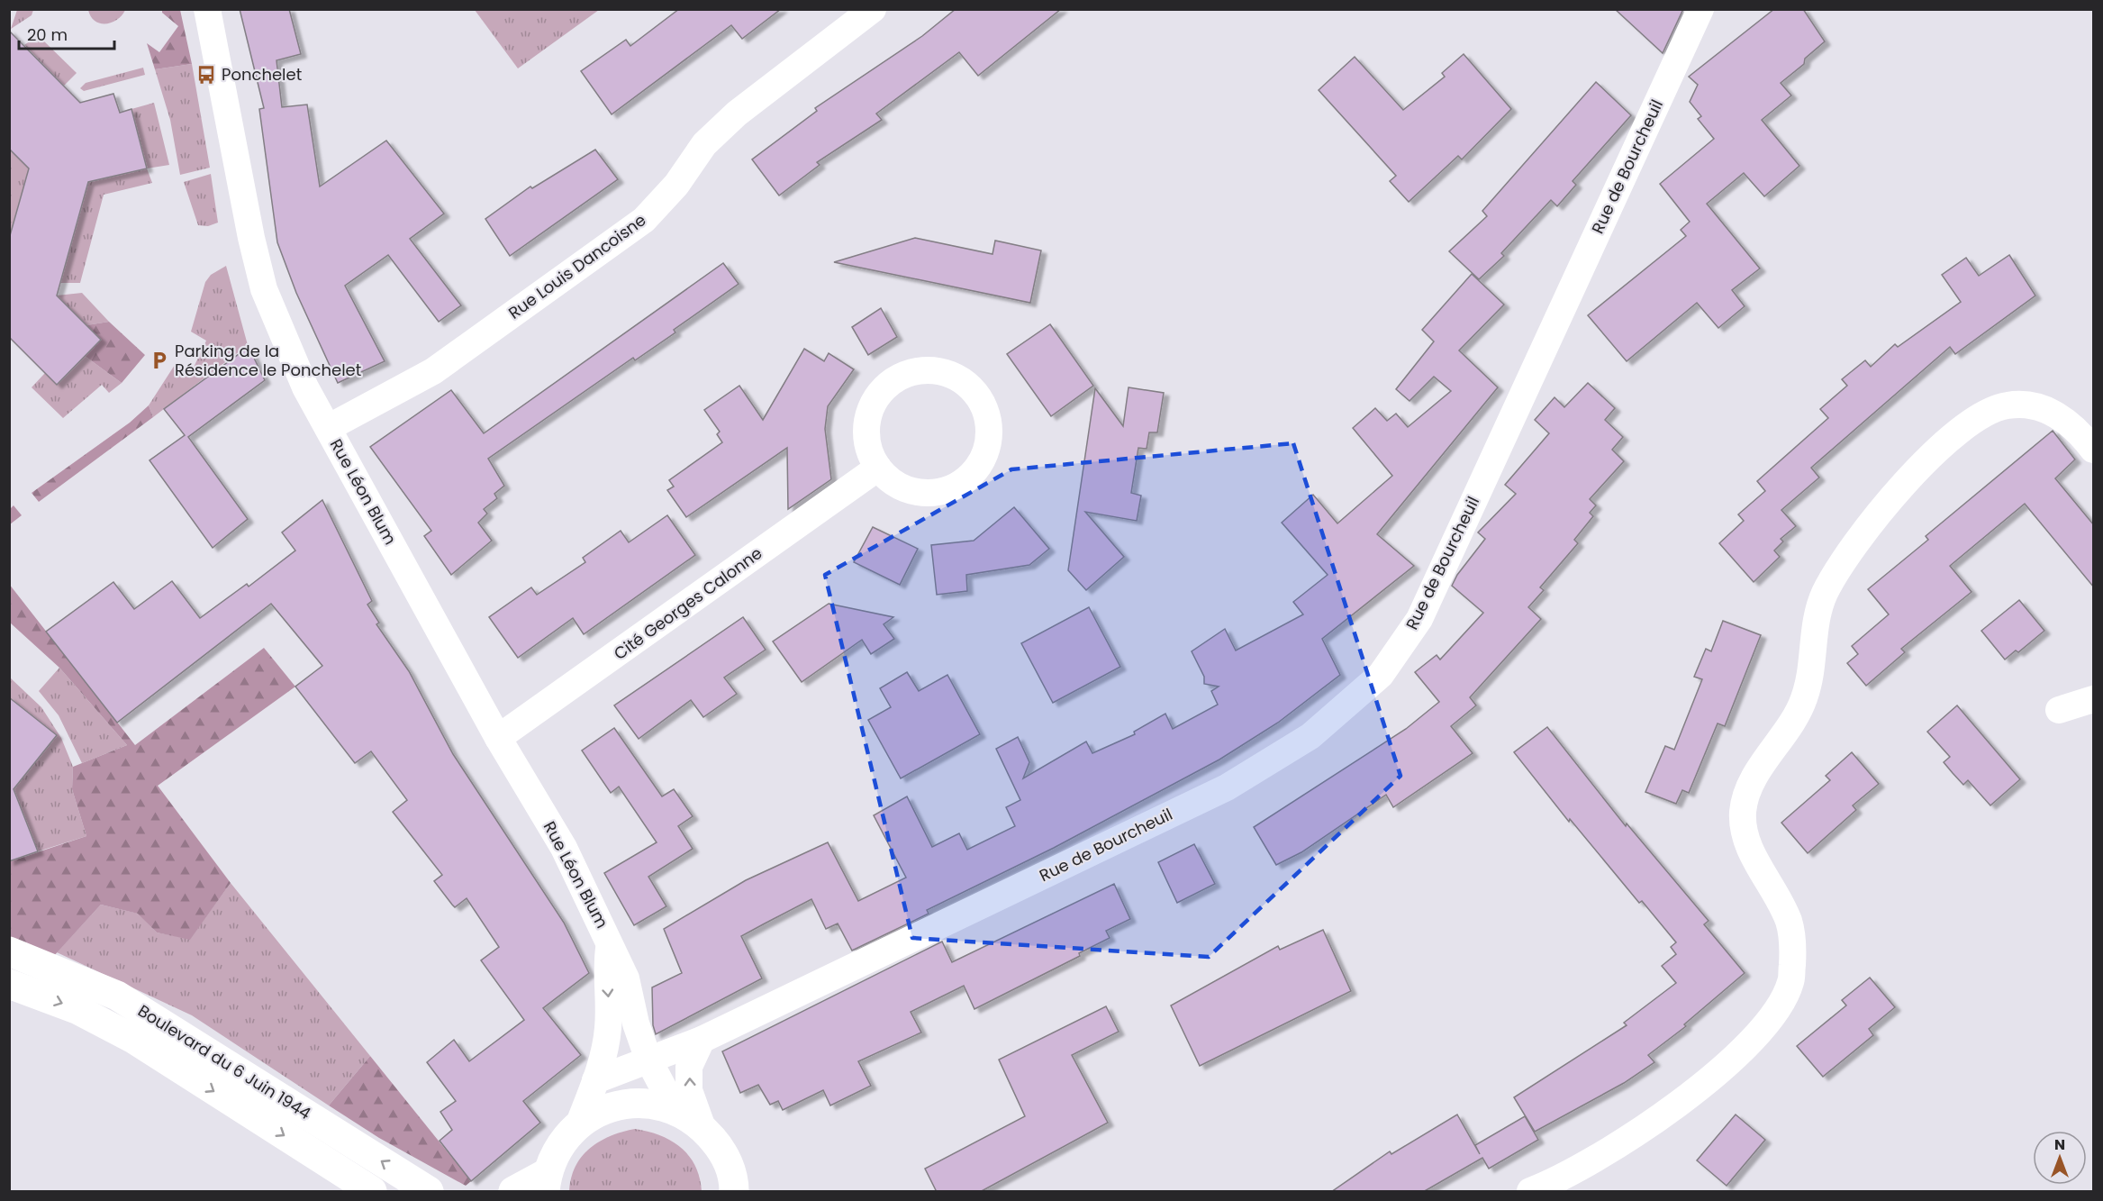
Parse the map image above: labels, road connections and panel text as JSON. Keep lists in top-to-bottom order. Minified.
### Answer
{"streets":{"main road":["Boulevard du 6 Juin 1944"],"street":["Rue de Bourcheuil","Rue Louis Dancoisne","Rue Léon Blum","Cité Georges Calonne"]},"crossings":[["Rue de Bourcheuil","Rue Léon Blum"],["Rue Louis Dancoisne","Rue Léon Blum"],["Rue Léon Blum","Cité Georges Calonne"]],"places":{"bus stop":["Ponchelet"],"parking":["Parking de la Résidence le Ponchelet"]},"scale_bar":"20 m","north":"top"}
